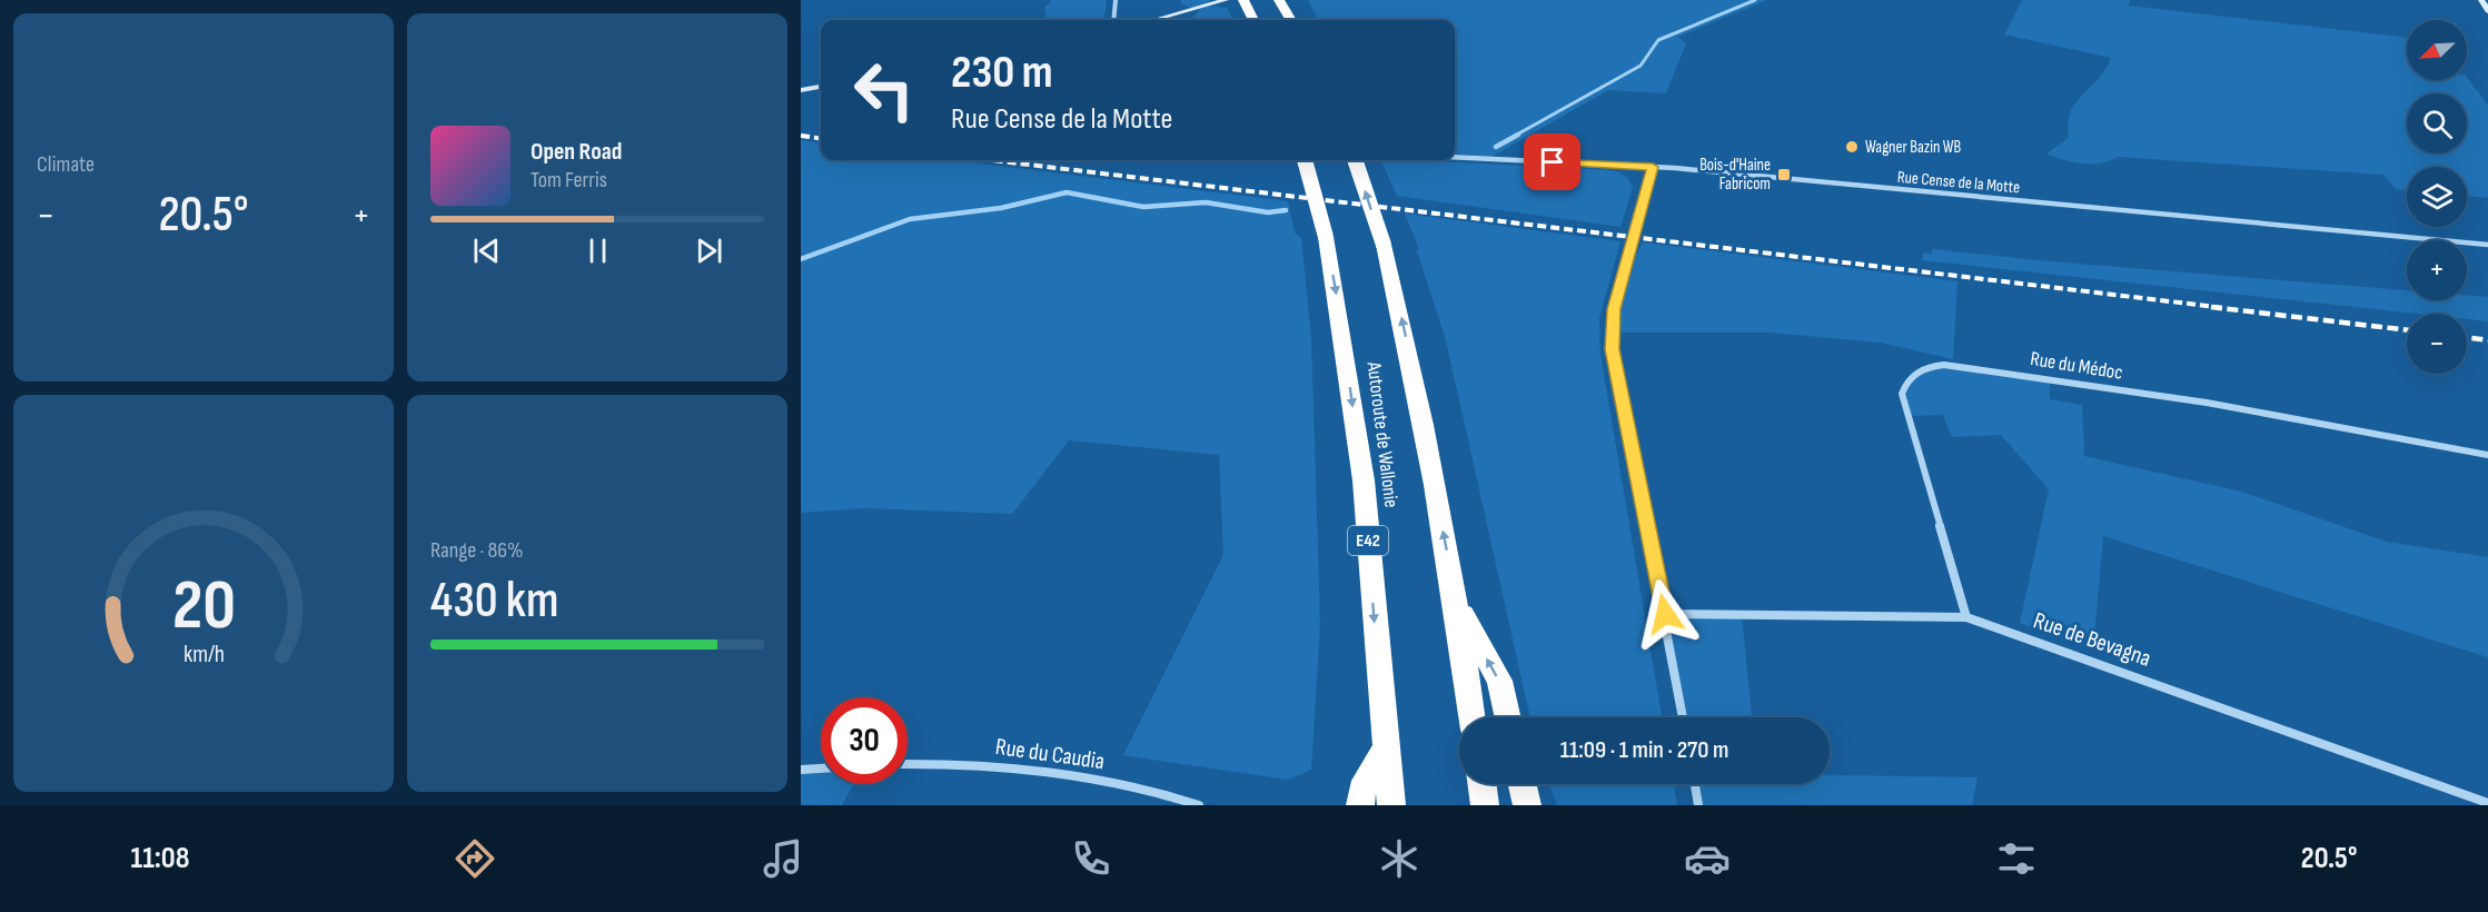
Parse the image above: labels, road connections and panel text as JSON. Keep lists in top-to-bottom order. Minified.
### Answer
{"streets":{"highway":["Autoroute de Wallonie","E42"],"street":["Rue Cense de la Motte","Rue du Médoc","Rue de Bevagna","Rue du Caudia"]},"crossings":[["Rue du Médoc","Rue de Bevagna"]],"places":{"other":["Wagner Bazin WB"],"transit":["Bois-d'Haine Fabricom"]},"north":"bottom left","page":{"tile":["Climate",["Range · 86%","430 km"]],"map_buttons":["+","−"],"turn":["230 m","Rue Cense de la Motte"],"song":["Open Road","Tom Ferris"],"heat":["−","20.5°","+"],"limit":"30","trip":"11:09 · 1 min · 270 m","tabs":["11:08","20.5°"],"gauge":["20","km/h"]}}
